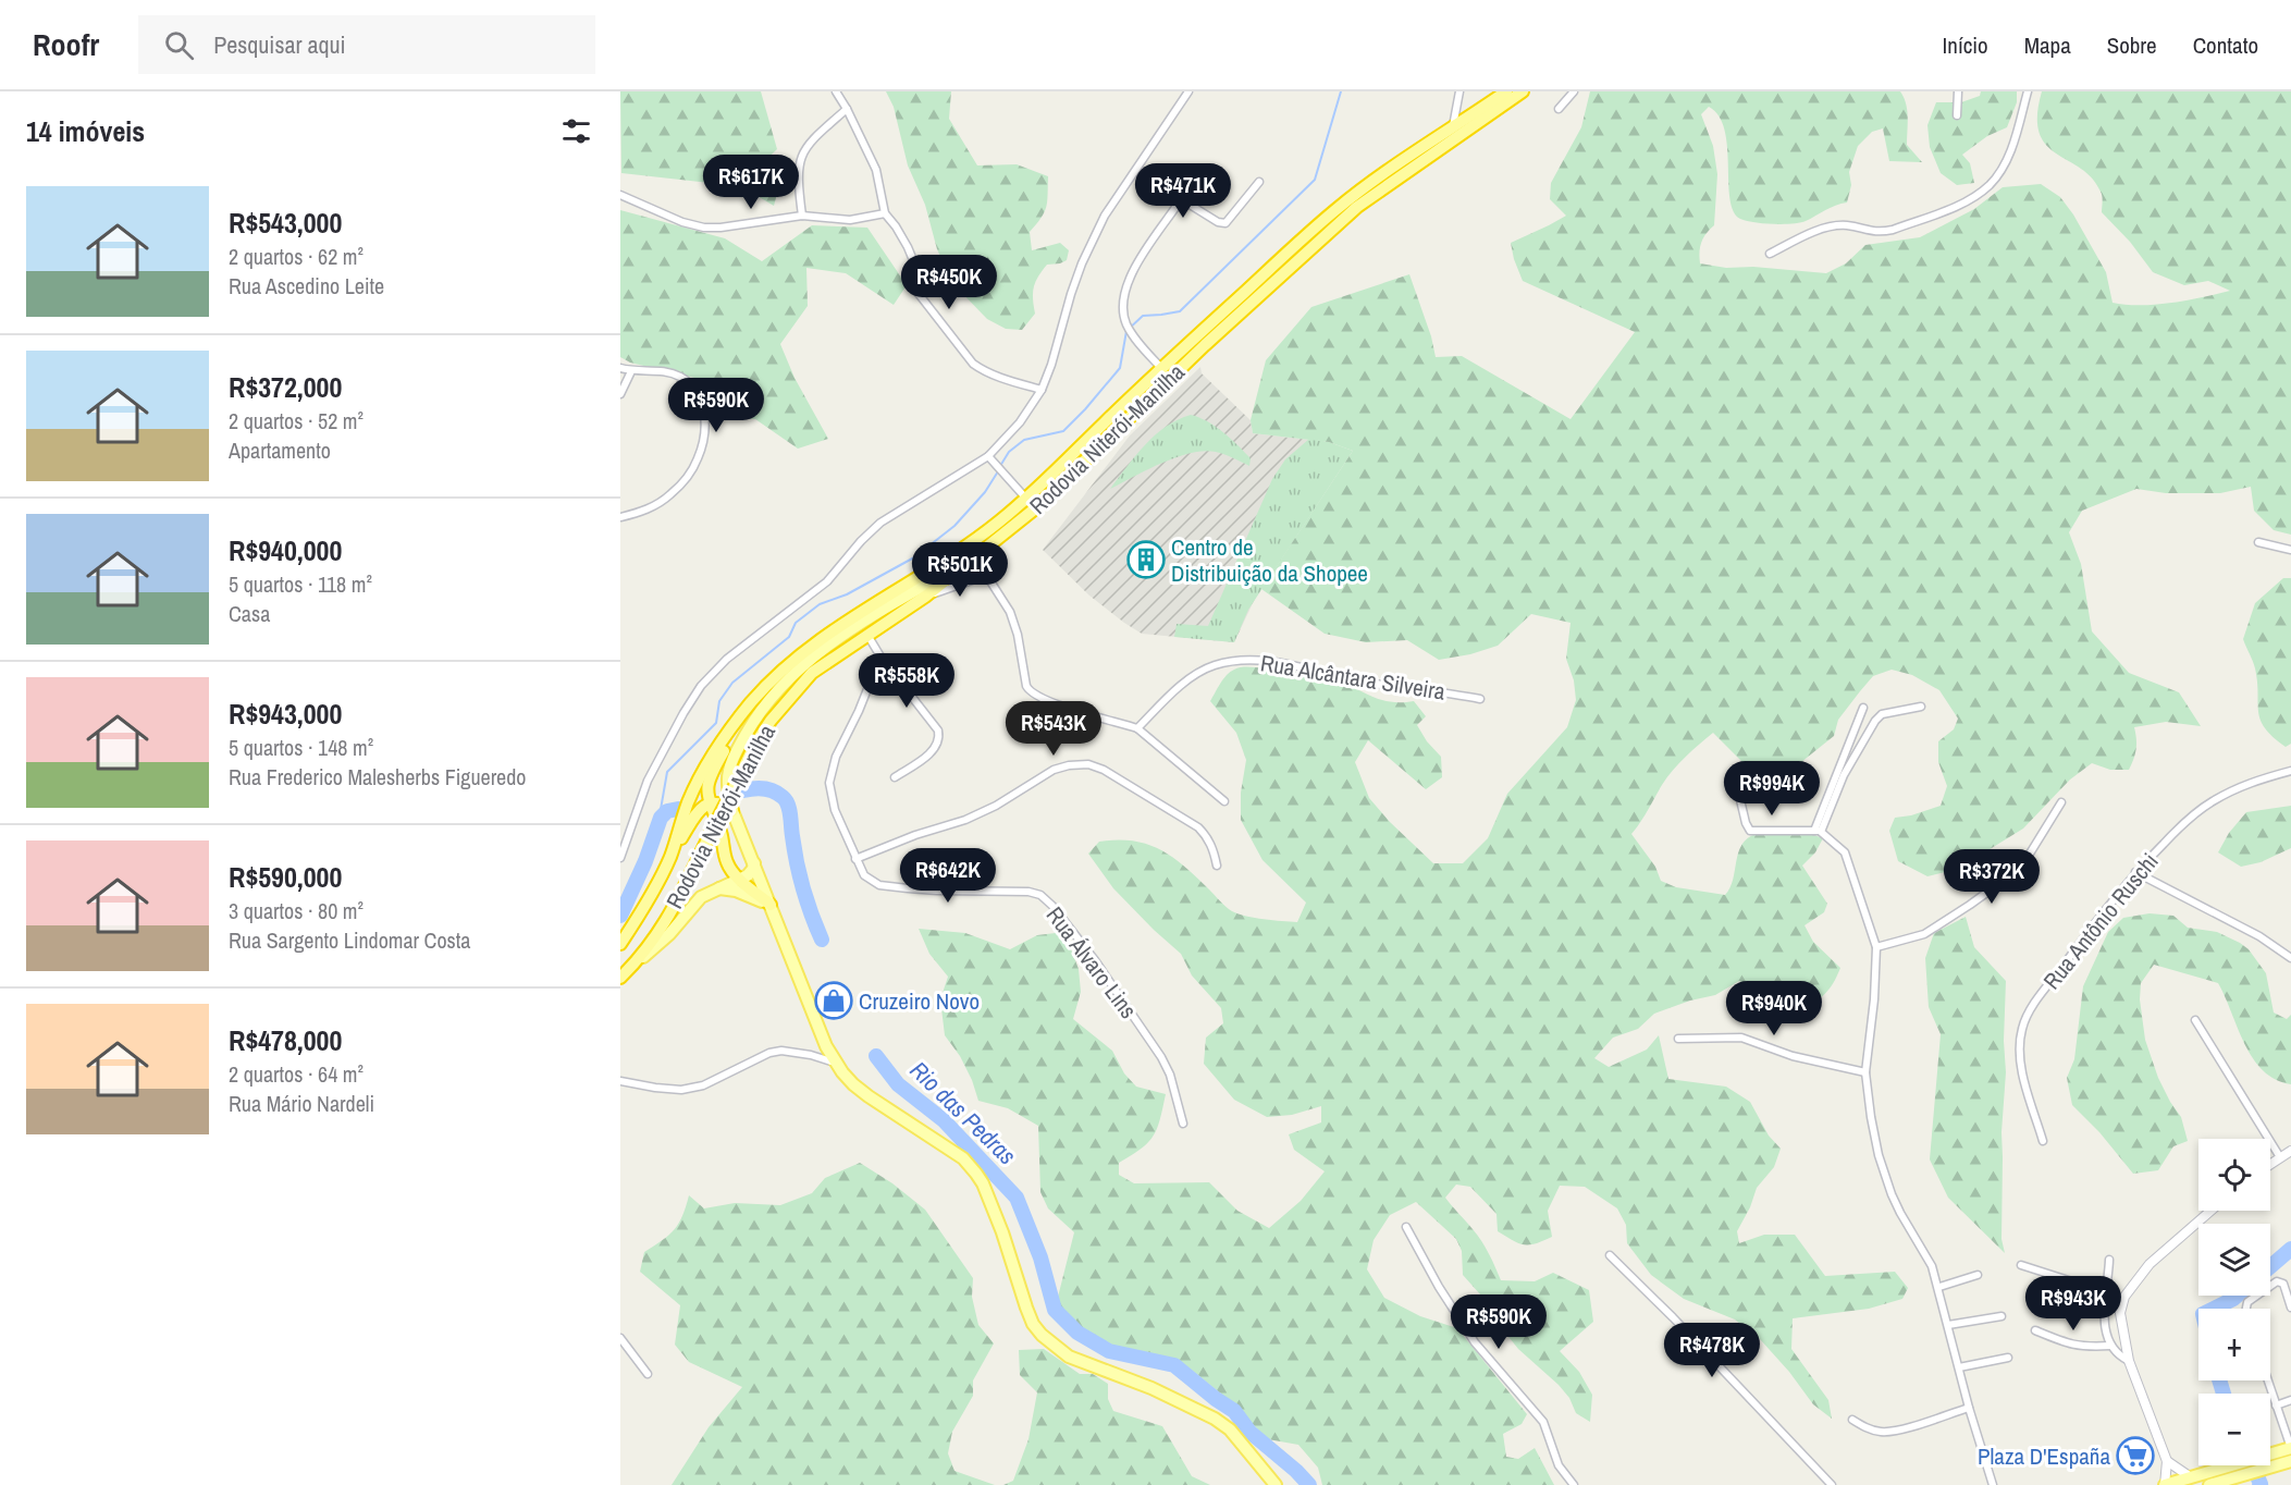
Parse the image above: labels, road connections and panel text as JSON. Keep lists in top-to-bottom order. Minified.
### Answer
{"streets":{"highway":["Rodovia Niterói-Manilha"],"street":["Rua Alcântara Silveira","Rua Antônio Ruschi","Rua Álvaro Lins"]},"water":["Rio das Pedras"],"places":{"building":["Centro de Distribuição da Shopee"],"shop":["Cruzeiro Novo"],"supermarket":["Plaza D'España"]},"page":{"header":"Roofr","search":"Pesquisar aqui","nav":["Início","Mapa","Sobre","Contato"],"heading":"14 imóveis","price":["R$617K","R$471K","R$450K","R$590K","R$501K","R$558K","R$543K","R$994K","R$642K","R$372K","R$940K","R$943K","R$590K","R$478K"],"list":[{"name":"R$543,000","note":"2 quartos · 62 m² · Rua Ascedino Leite"},{"name":"R$372,000","note":"2 quartos · 52 m² · Apartamento"},{"name":"R$940,000","note":"5 quartos · 118 m² · Casa"},{"name":"R$943,000","note":"5 quartos · 148 m² · Rua Frederico Malesherbs Figueredo"},{"name":"R$590,000","note":"3 quartos · 80 m² · Rua Sargento Lindomar Costa"},{"name":"R$478,000","note":"2 quartos · 64 m² · Rua Mário Nardeli"}],"map_buttons":["+","−"]}}
